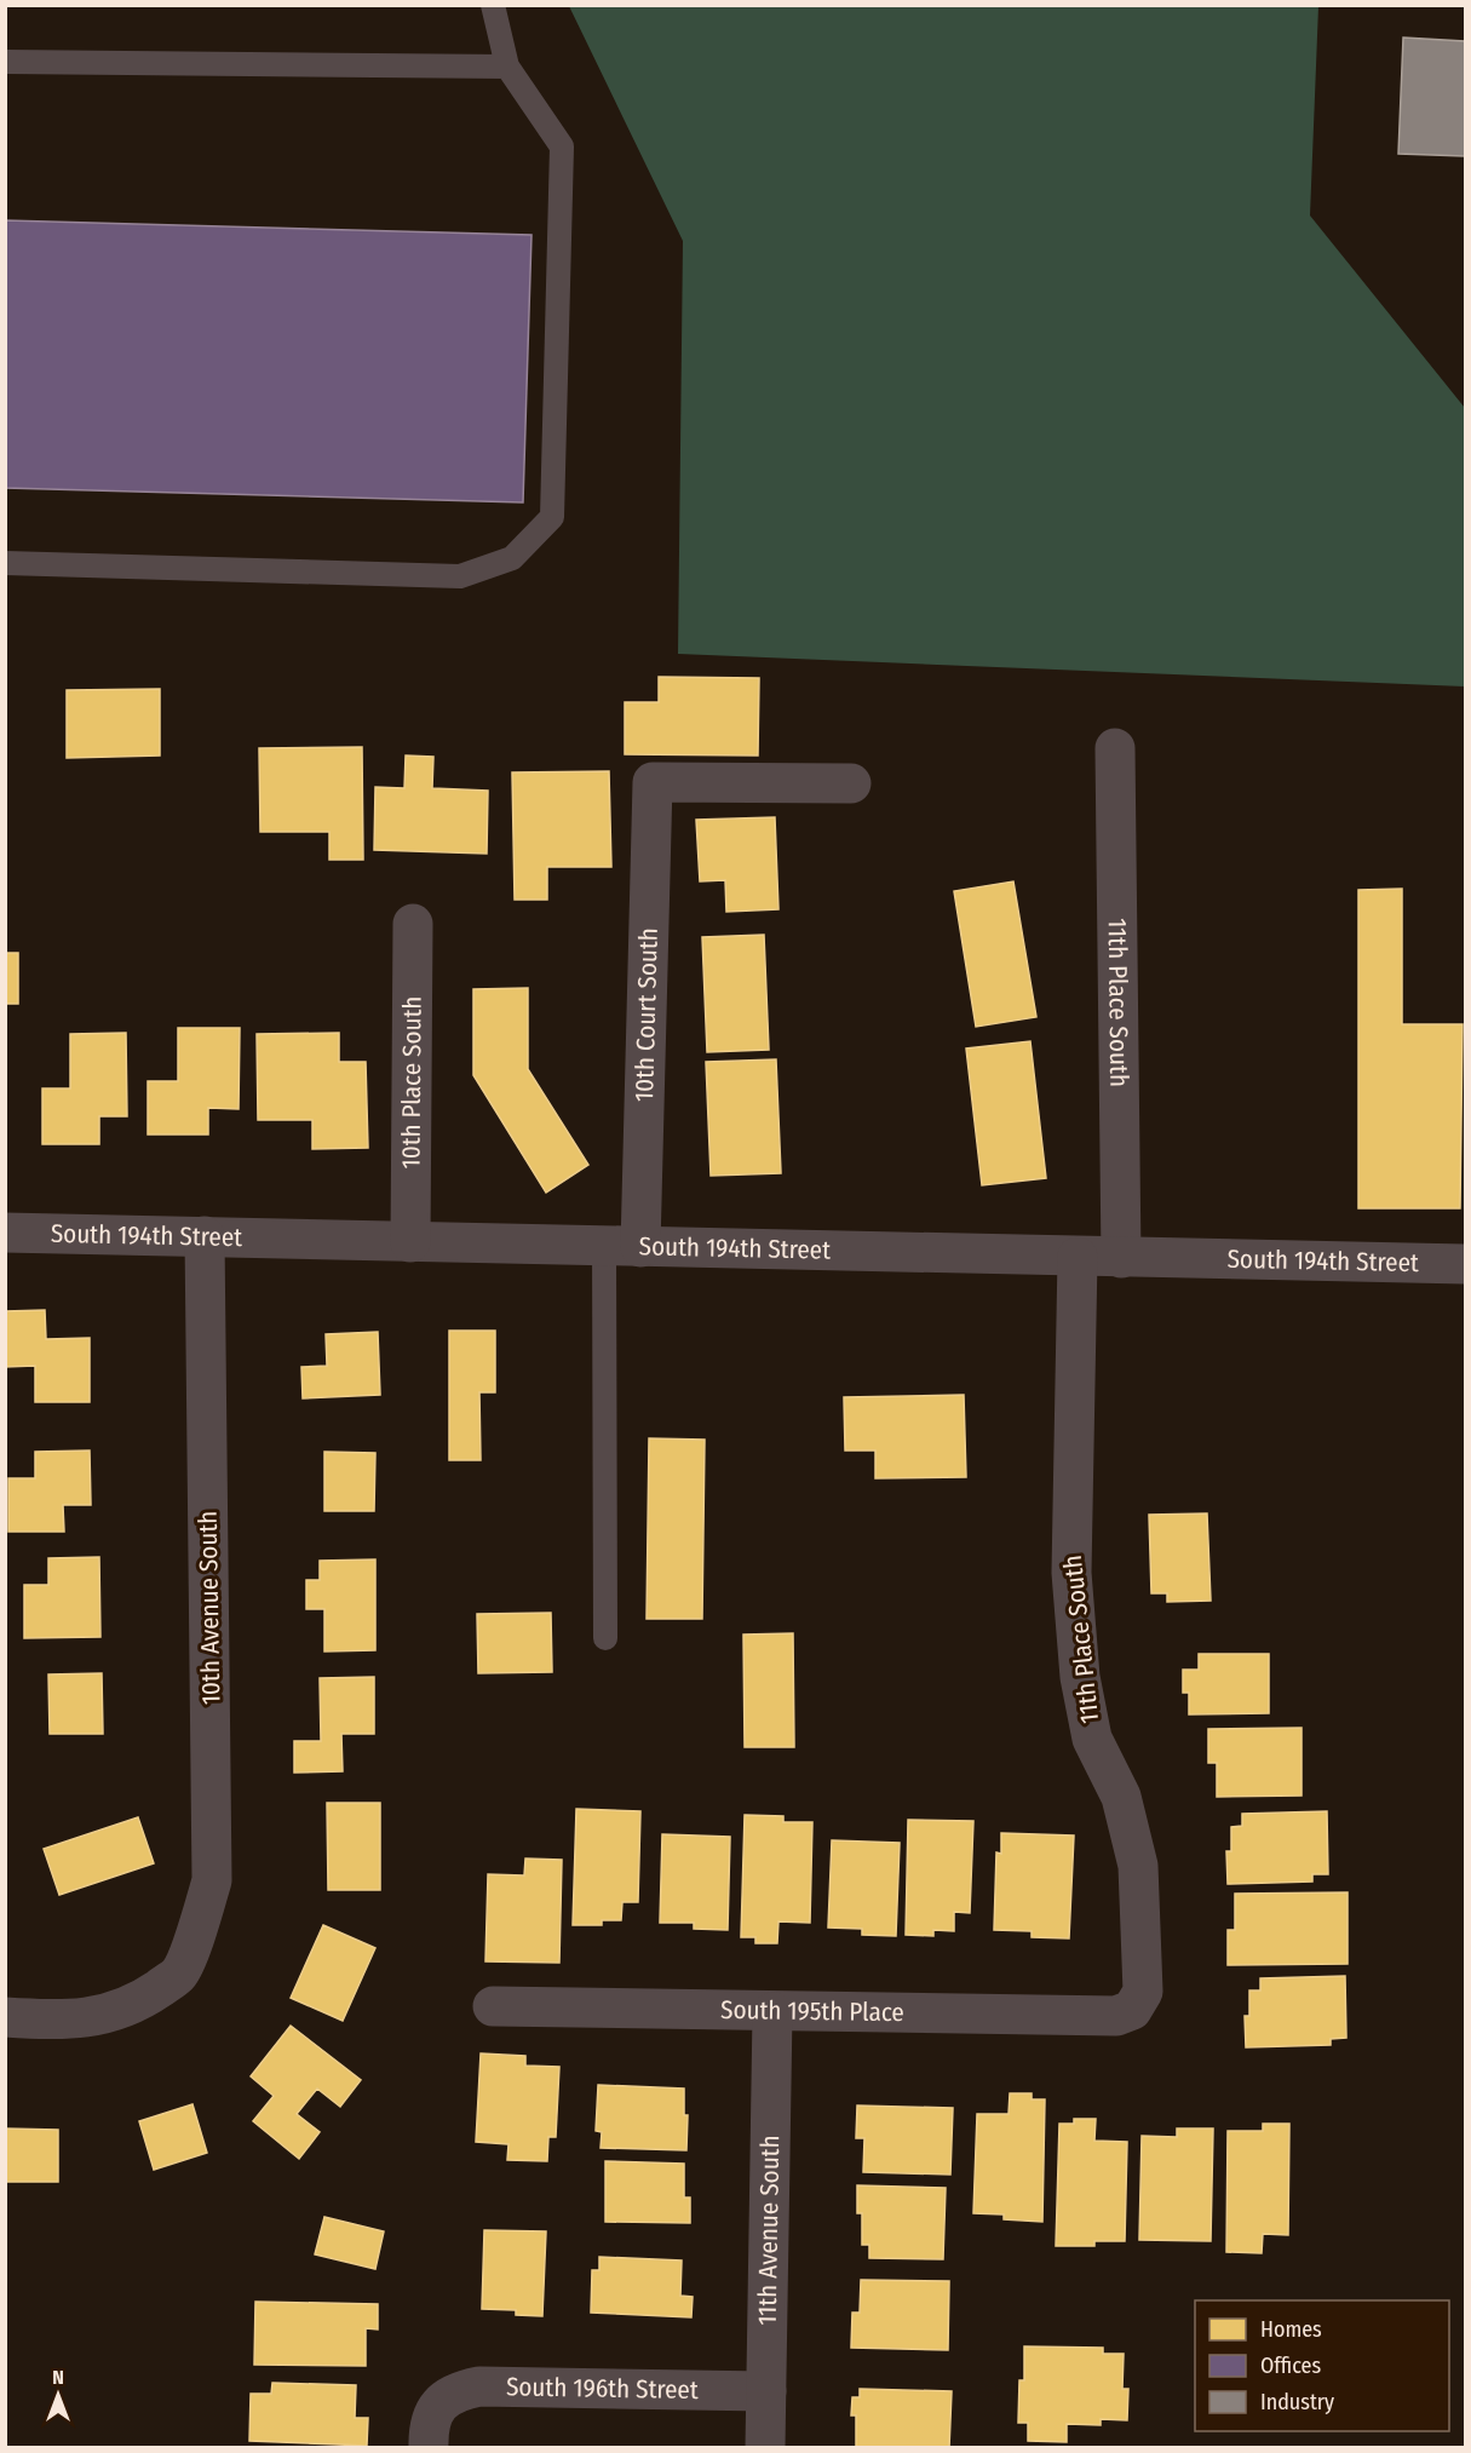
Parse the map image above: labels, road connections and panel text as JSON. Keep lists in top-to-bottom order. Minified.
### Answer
{"streets":{"street":["11th Place South","10th Court South","10th Place South","South 194th Street","10th Avenue South","South 195th Place","11th Avenue South","South 196th Street"]},"crossings":[["11th Place South","South 194th Street"],["11th Place South","South 195th Place"],["10th Court South","South 194th Street"],["10th Place South","South 194th Street"],["South 194th Street","10th Avenue South"],["South 195th Place","11th Avenue South"],["11th Avenue South","South 196th Street"]],"legend":["Homes","Offices","Industry"],"north":"top"}
